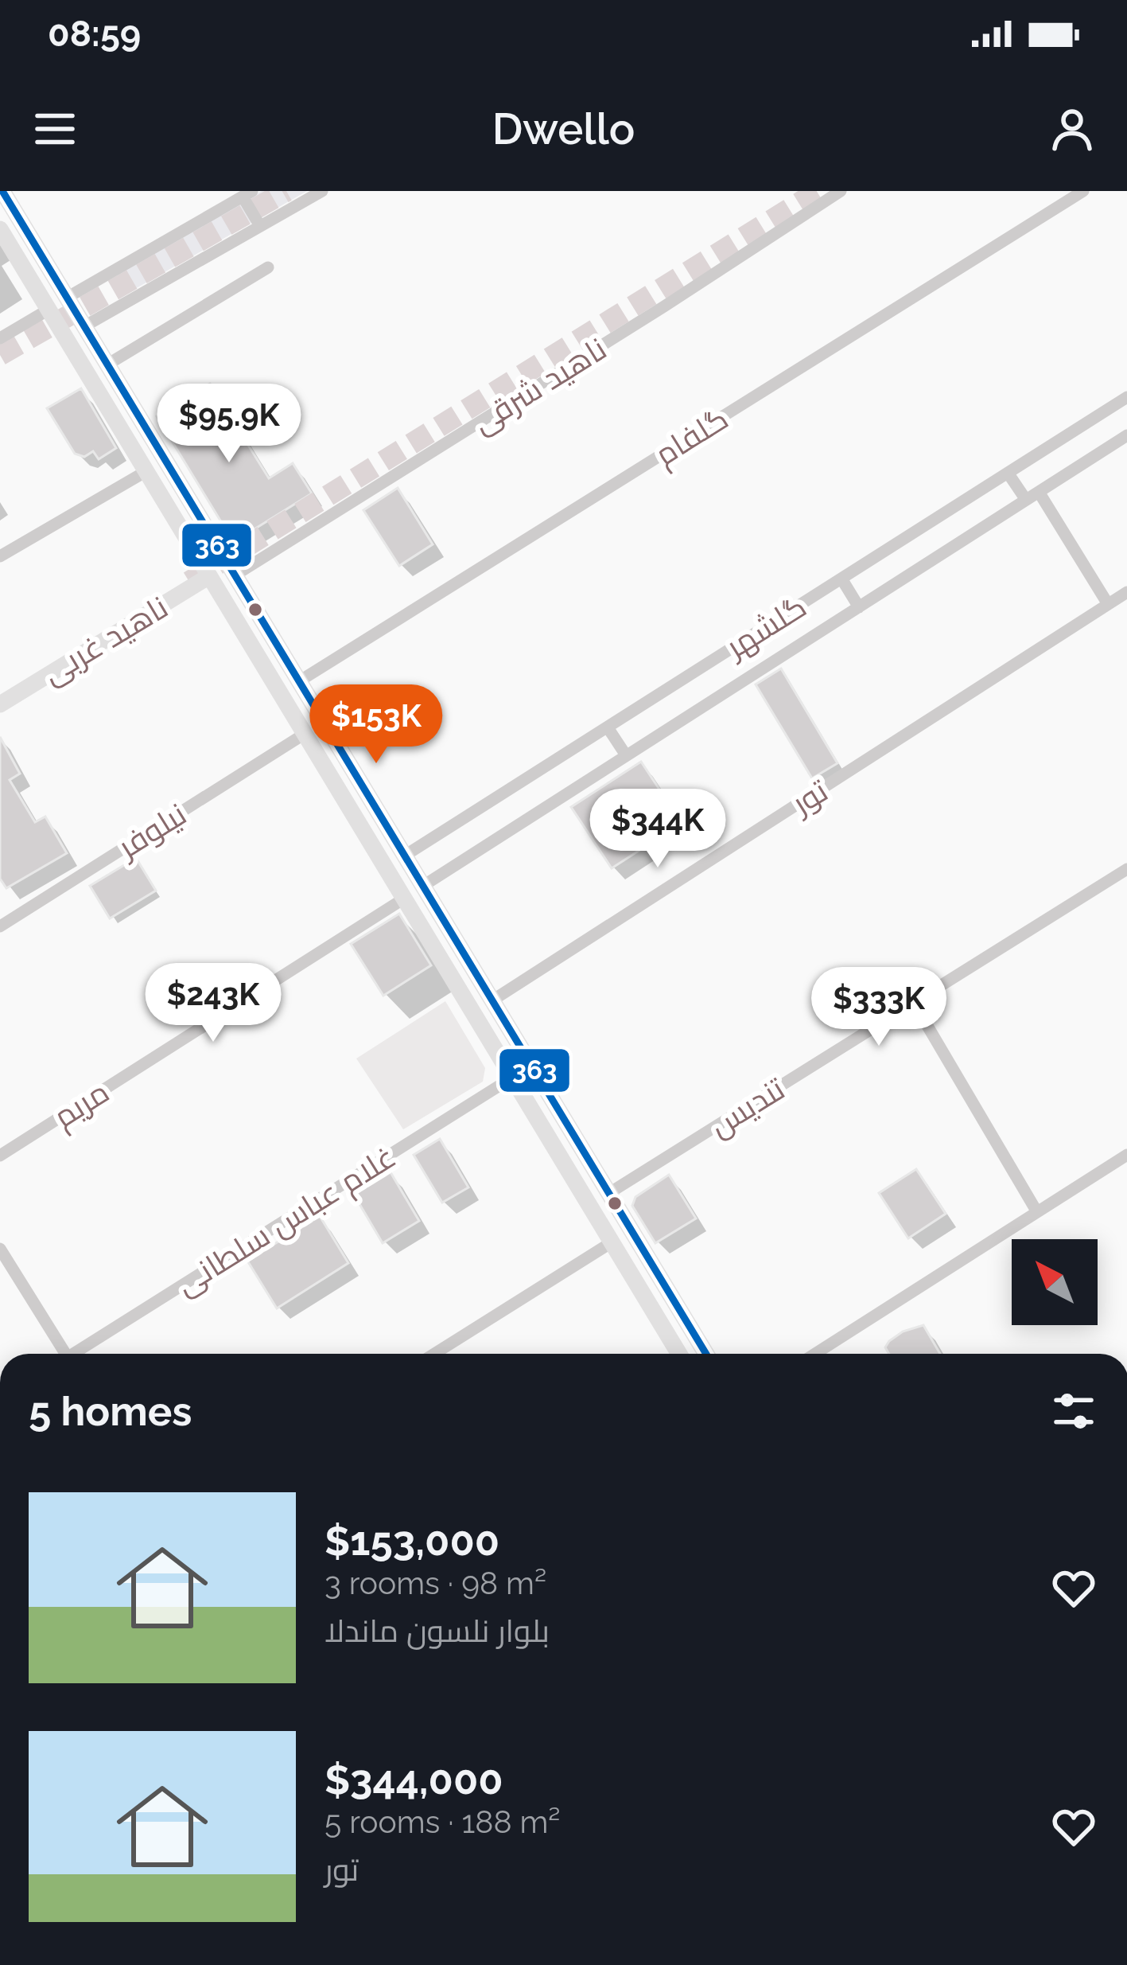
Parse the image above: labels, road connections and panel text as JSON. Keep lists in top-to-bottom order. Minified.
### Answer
{"streets":{"main road":["ناهید غربی"],"street":["ناهید شرقی","گلفام","گلشهر","تور","نیلوفر","مریم","تندیس","غلام عباس سلطانی"]},"lines":["transit line 363"],"north":"top left","page":{"status":"08:59","header":"Dwello","price":["$95.9K","$153K","$344K","$243K","$333K"],"heading":"5 homes","list":[{"name":"$153,000","note":"3 rooms · 98 m² · بلوار نلسون ماندلا"},{"name":"$344,000","note":"5 rooms · 188 m² · تور"}]}}
